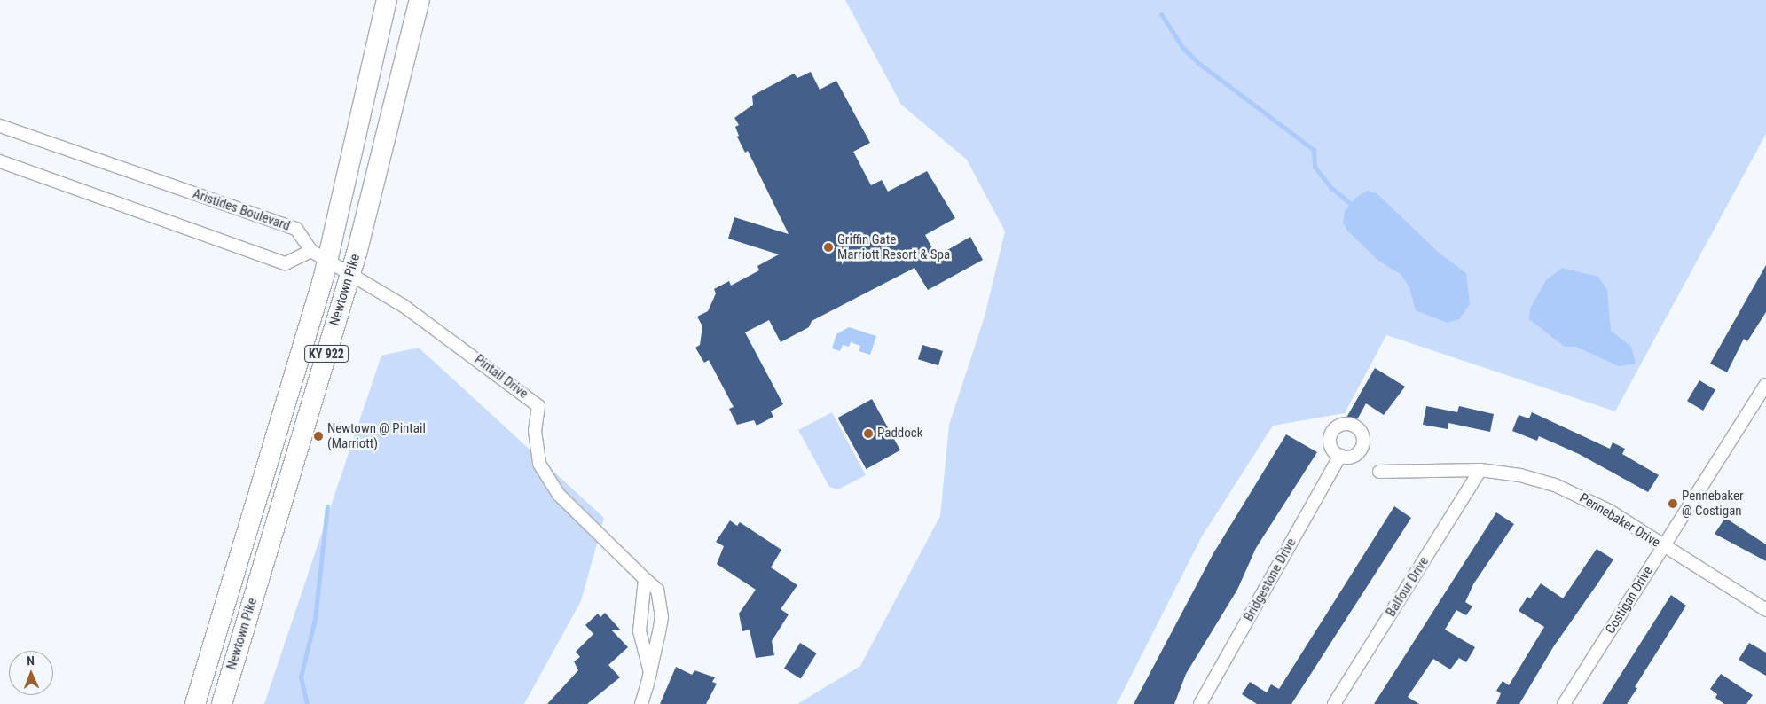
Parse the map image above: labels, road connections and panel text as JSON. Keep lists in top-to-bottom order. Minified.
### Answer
{"streets":{"highway":["Newtown Pike","KY 922"],"street":["Aristides Boulevard","Pintail Drive","Pennebaker Drive","Bridgestone Drive","Balfour Drive","Costigan Drive"]},"crossings":[["Aristides Boulevard","Newtown Pike"],["Newtown Pike","Pintail Drive"],["Pennebaker Drive","Balfour Drive"],["Pennebaker Drive","Costigan Drive"]],"places":["Griffin Gate Marriott Resort & Spa","Paddock","Newtown @ Pintail (Marriott)","Pennebaker @ Costigan"],"north":"top"}
